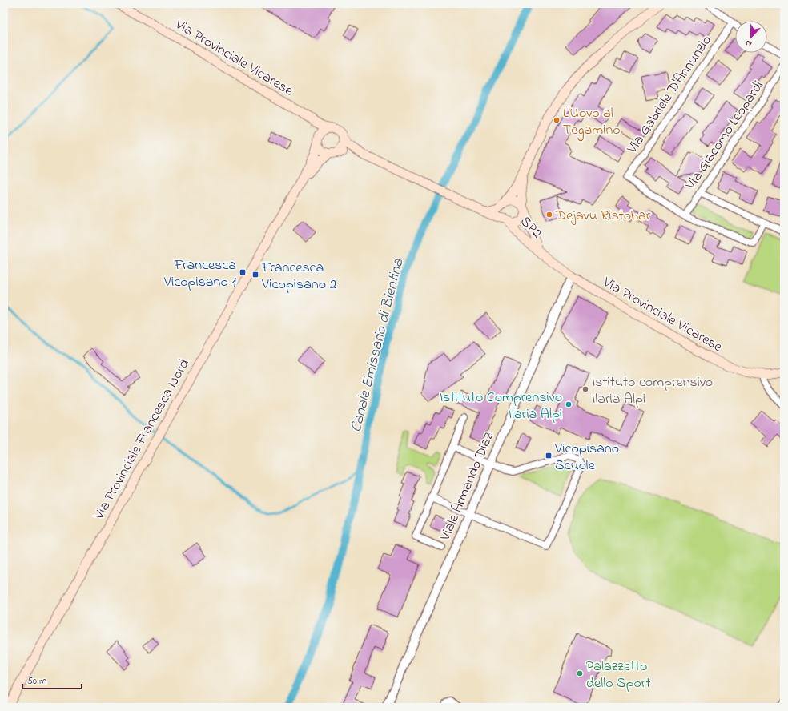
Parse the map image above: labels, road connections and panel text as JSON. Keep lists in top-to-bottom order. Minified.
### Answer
{"streets":{"main road":["Via Provinciale Vicarese","SP2","Via Provinciale Francesca Nord"],"street":["Via Gabriele D'Annunzio","Via Giacomo Leopardi","Viale Armando Diaz"]},"crossings":[["Via Provinciale Vicarese","SP2"],["Via Provinciale Vicarese","Viale Armando Diaz"],["Via Gabriele D'Annunzio","Via Giacomo Leopardi"]],"water":["Canale Emissario di Bientina"],"places":{"other":["L'Uovo al Tegamino","Dejavu Ristobar","Istituto comprensivo Ilaria Alpi","Istituto Comprensivo Ilaria Alpi","Palazzetto dello Sport"],"transit":["Francesca Vicopisano 1","Francesca Vicopisano 2","Vicopisano Scuole"]},"scale_bar":"50 m","north":"bottom"}
